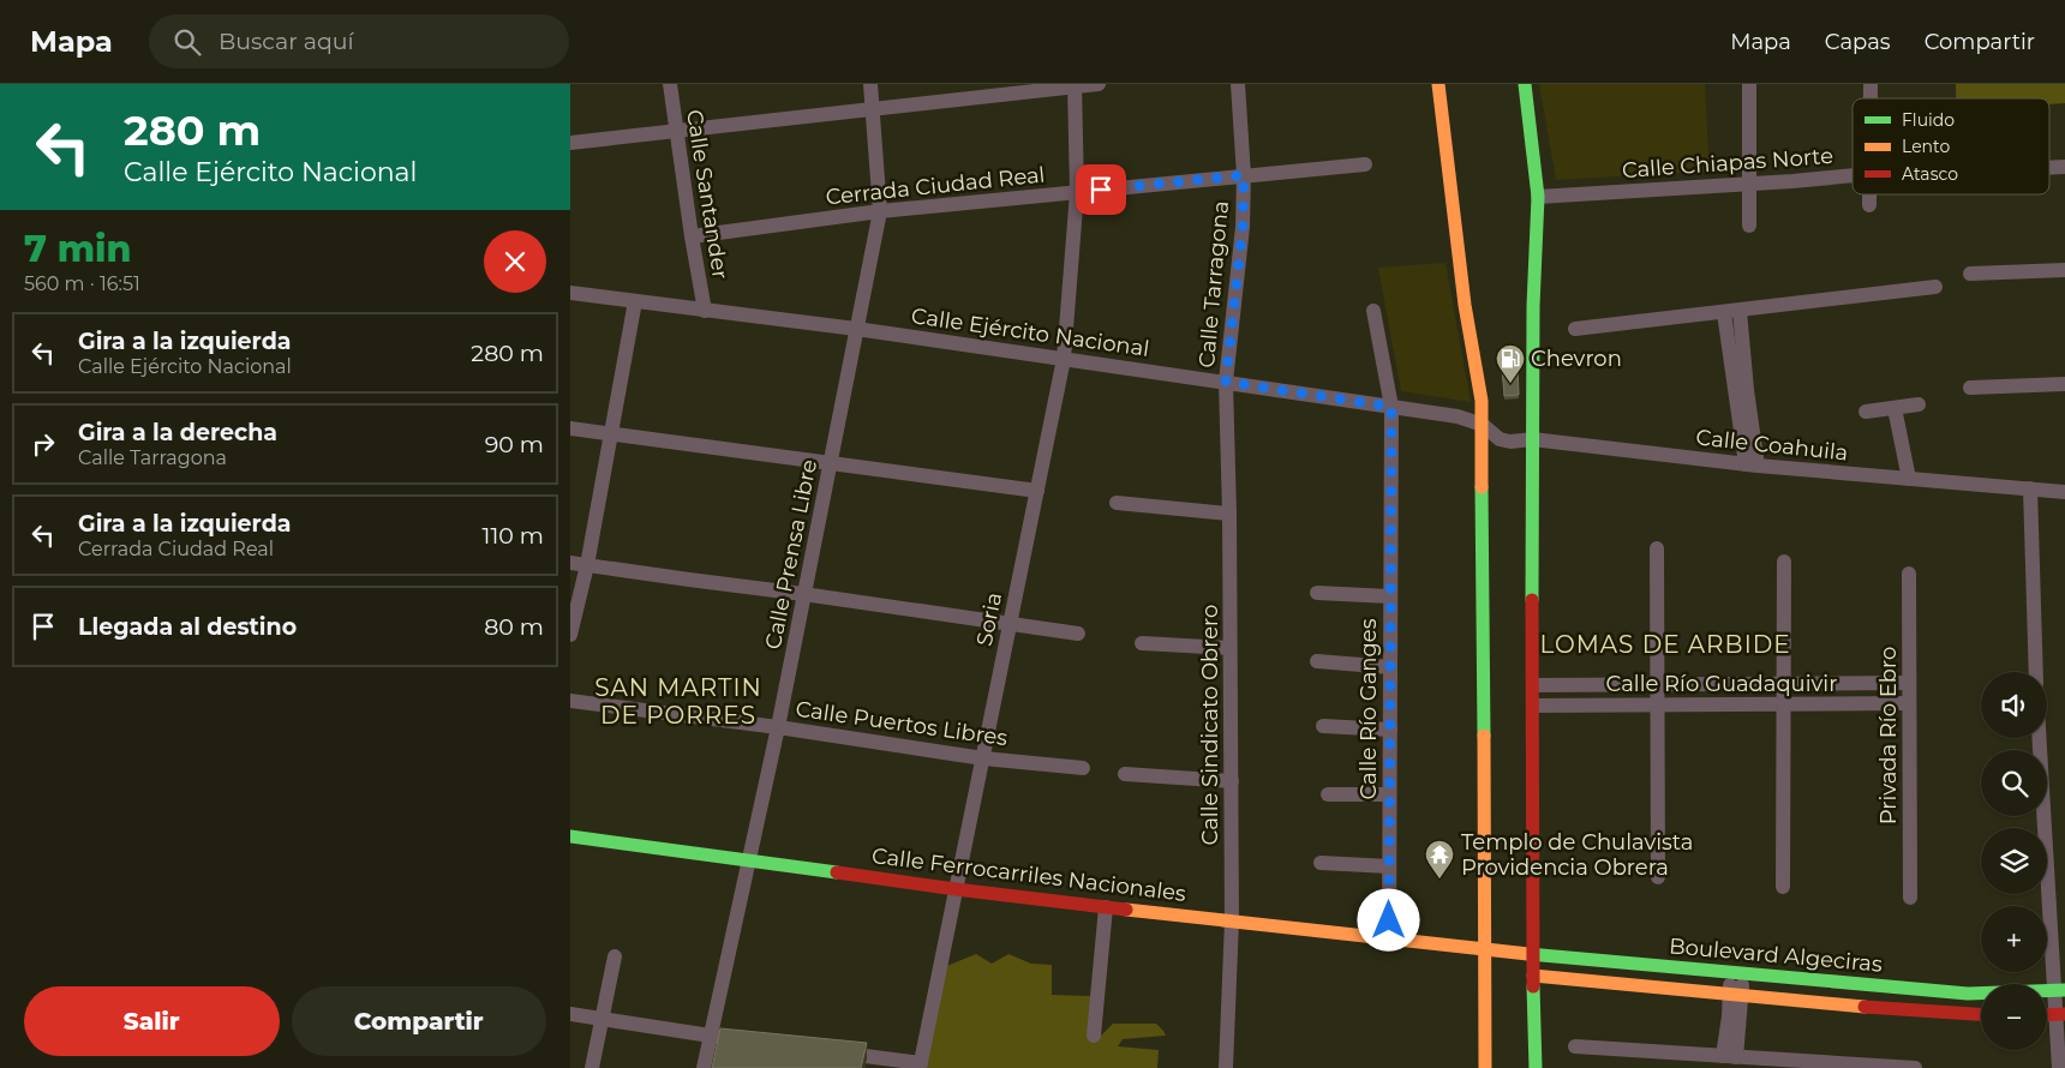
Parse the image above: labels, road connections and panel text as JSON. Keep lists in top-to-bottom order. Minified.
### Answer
{"streets":{"main road":["Calle Ferrocarriles Nacionales","Boulevard Algeciras"],"street":["Calle Chiapas Norte","Cerrada Ciudad Real","Calle Santander","Calle Tarragona","Calle Ejército Nacional","Calle Coahuila","Calle Prensa Libre","Soria","Calle Río Guadaquivir","Calle Río Ganges","Calle Puertos Libres","Calle Sindicato Obrero","Privada Río Ebro"]},"crossings":[["Cerrada Ciudad Real","Calle Santander"],["Cerrada Ciudad Real","Calle Tarragona"],["Cerrada Ciudad Real","Calle Prensa Libre"],["Cerrada Ciudad Real","Soria"],["Calle Santander","Calle Ejército Nacional"],["Calle Tarragona","Calle Ejército Nacional"],["Calle Tarragona","Calle Sindicato Obrero"],["Calle Ejército Nacional","Calle Coahuila"],["Calle Ejército Nacional","Calle Prensa Libre"],["Calle Ejército Nacional","Soria"],["Calle Ejército Nacional","Calle Río Ganges"],["Calle Ejército Nacional","Calle Sindicato Obrero"],["Calle Prensa Libre","Calle Puertos Libres"],["Calle Prensa Libre","Calle Ferrocarriles Nacionales"],["Soria","Calle Puertos Libres"],["Soria","Calle Ferrocarriles Nacionales"],["Calle Río Guadaquivir","Privada Río Ebro"],["Calle Río Ganges","Calle Ferrocarriles Nacionales"],["Calle Sindicato Obrero","Calle Ferrocarriles Nacionales"],["Calle Ferrocarriles Nacionales","Boulevard Algeciras"]],"districts":["LOMAS DE ARBIDE","SAN MARTIN DE PORRES"],"places":{"fuel station":["Chevron"],"temple":["Templo de Chulavista Providencia Obrera"]},"legend":["Fluido","Lento","Atasco"],"page":{"header":"Mapa","search":"Buscar aquí","nav":["Mapa","Capas","Compartir"],"turn":["280 m","Calle Ejército Nacional"],"heading":["7 min","560 m · 16:51"],"list":[{"name":"Gira a la izquierda","note":"Calle Ejército Nacional","value":"280 m"},{"name":"Gira a la derecha","note":"Calle Tarragona","value":"90 m"},{"name":"Gira a la izquierda","note":"Cerrada Ciudad Real","value":"110 m"},{"name":"Llegada al destino","value":"80 m"}],"map_buttons":["+","−"],"buttons":["Salir","Compartir"]}}
